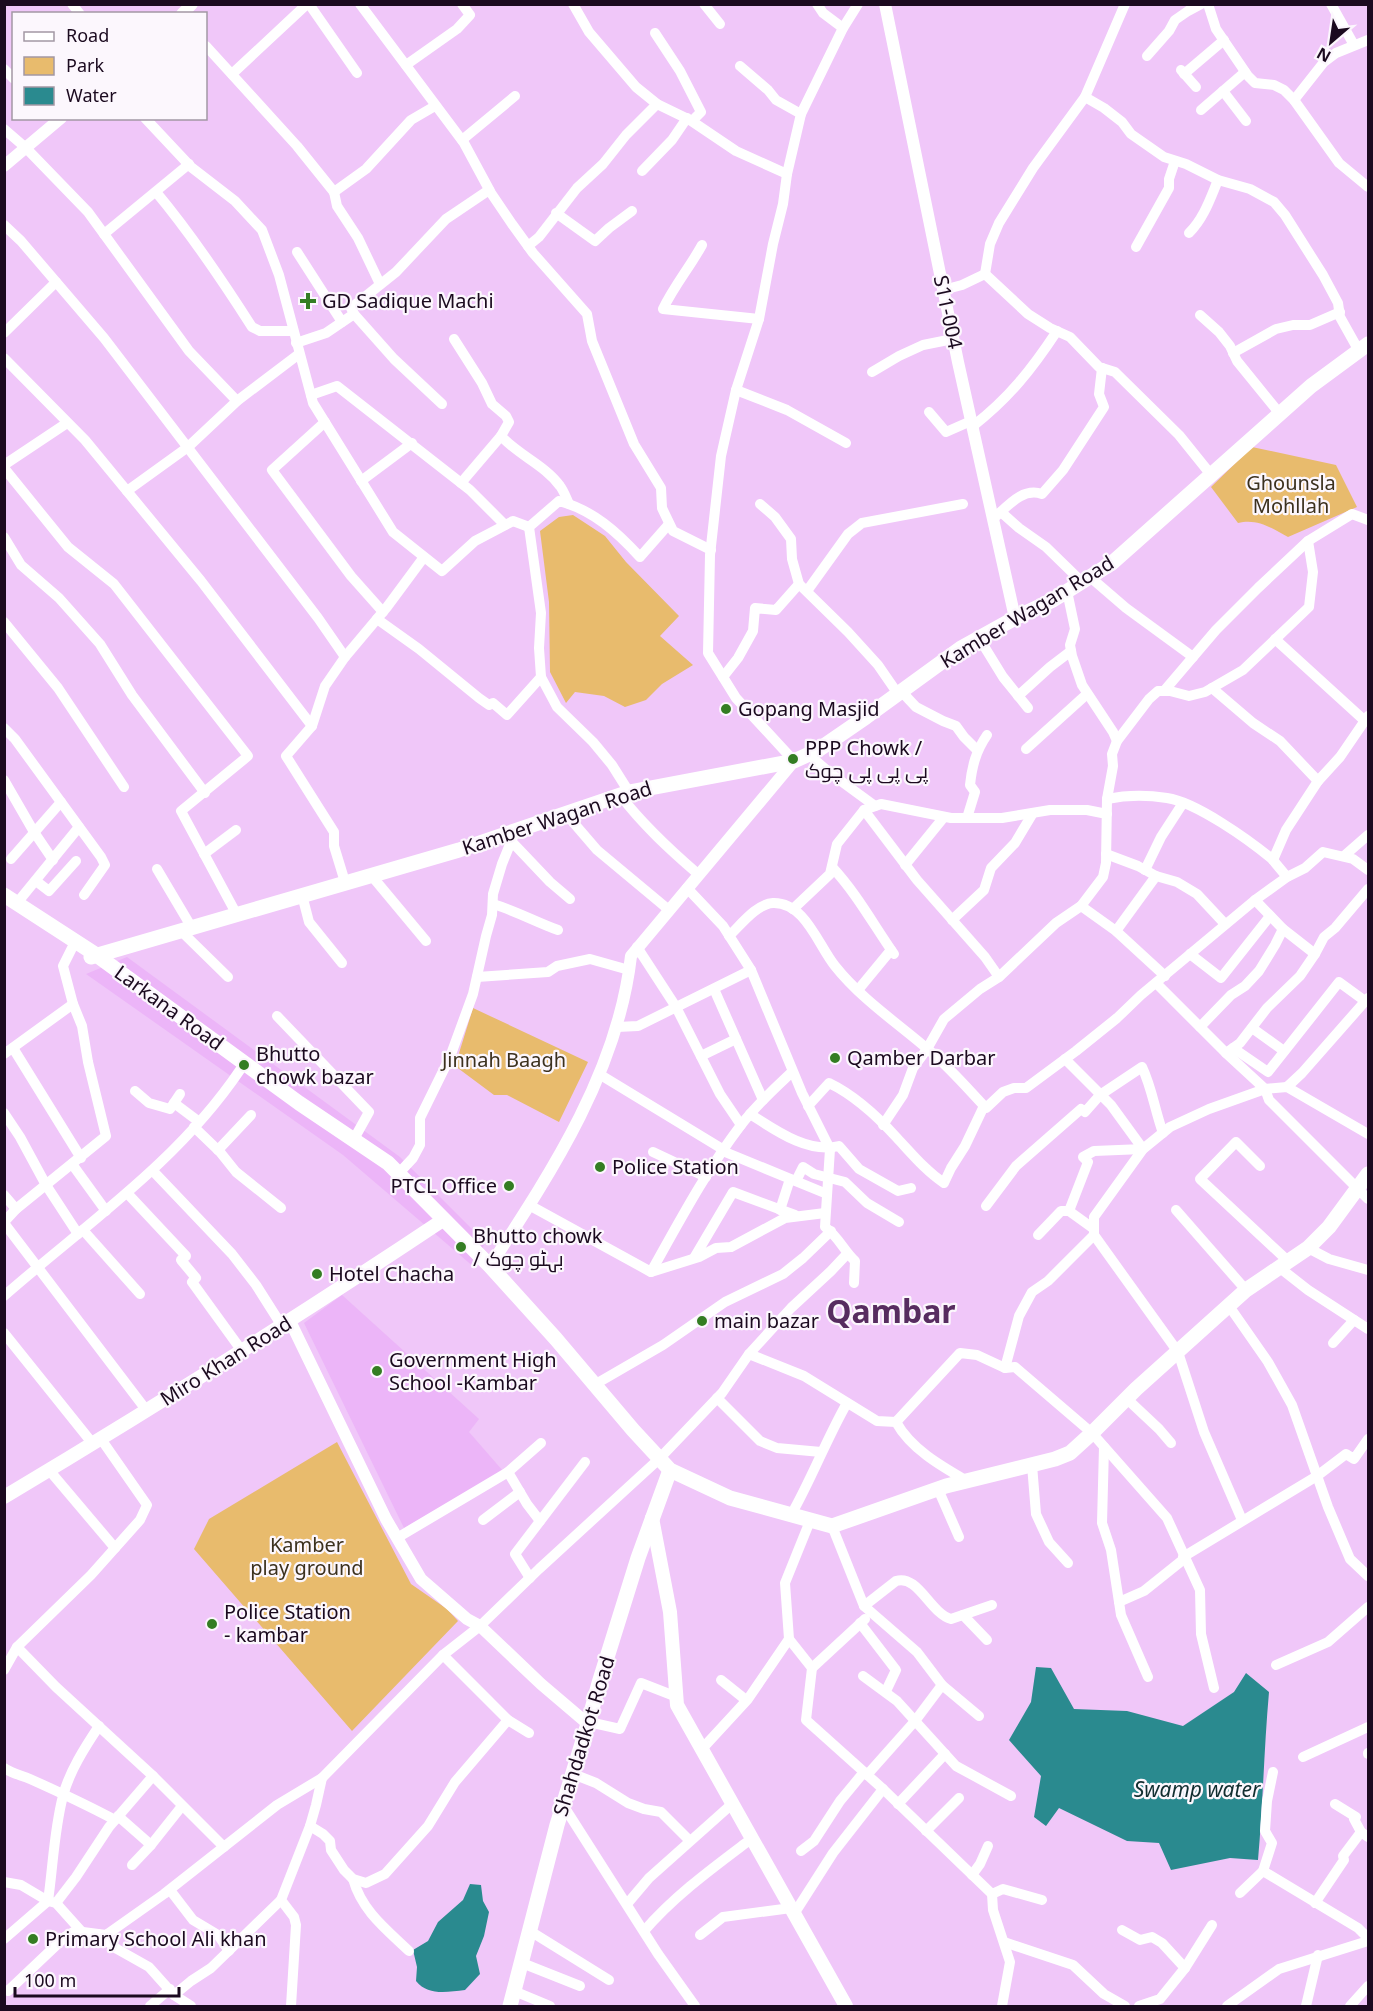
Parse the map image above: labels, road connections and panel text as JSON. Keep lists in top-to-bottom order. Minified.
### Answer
{"streets":{"main road":["Kamber Wagan Road","Larkana Road","Miro Khan Road","Shahdadkot Road"],"street":["S11-004"]},"crossings":[["S11-004","Kamber Wagan Road"],["Kamber Wagan Road","Larkana Road"],["Larkana Road","Miro Khan Road"],["Larkana Road","Shahdadkot Road"]],"districts":["Qambar"],"water":["Swamp water"],"parks":["Ghounsla Mohllah","Jinnah Baagh","Kamber play ground"],"places":{"health":["GD Sadique Machi"],"other":["Gopang Masjid","PPP Chowk / پی پی پی چوک","Qamber Darbar","Bhutto chowk bazar","Police Station","PTCL Office","Bhutto chowk / بہٹو چوک","Hotel Chacha","main bazar","Government High School -Kambar","Police Station - kambar","Primary School Ali khan"]},"legend":["Road","Park","Water"],"scale_bar":"100 m","north":"bottom left"}
